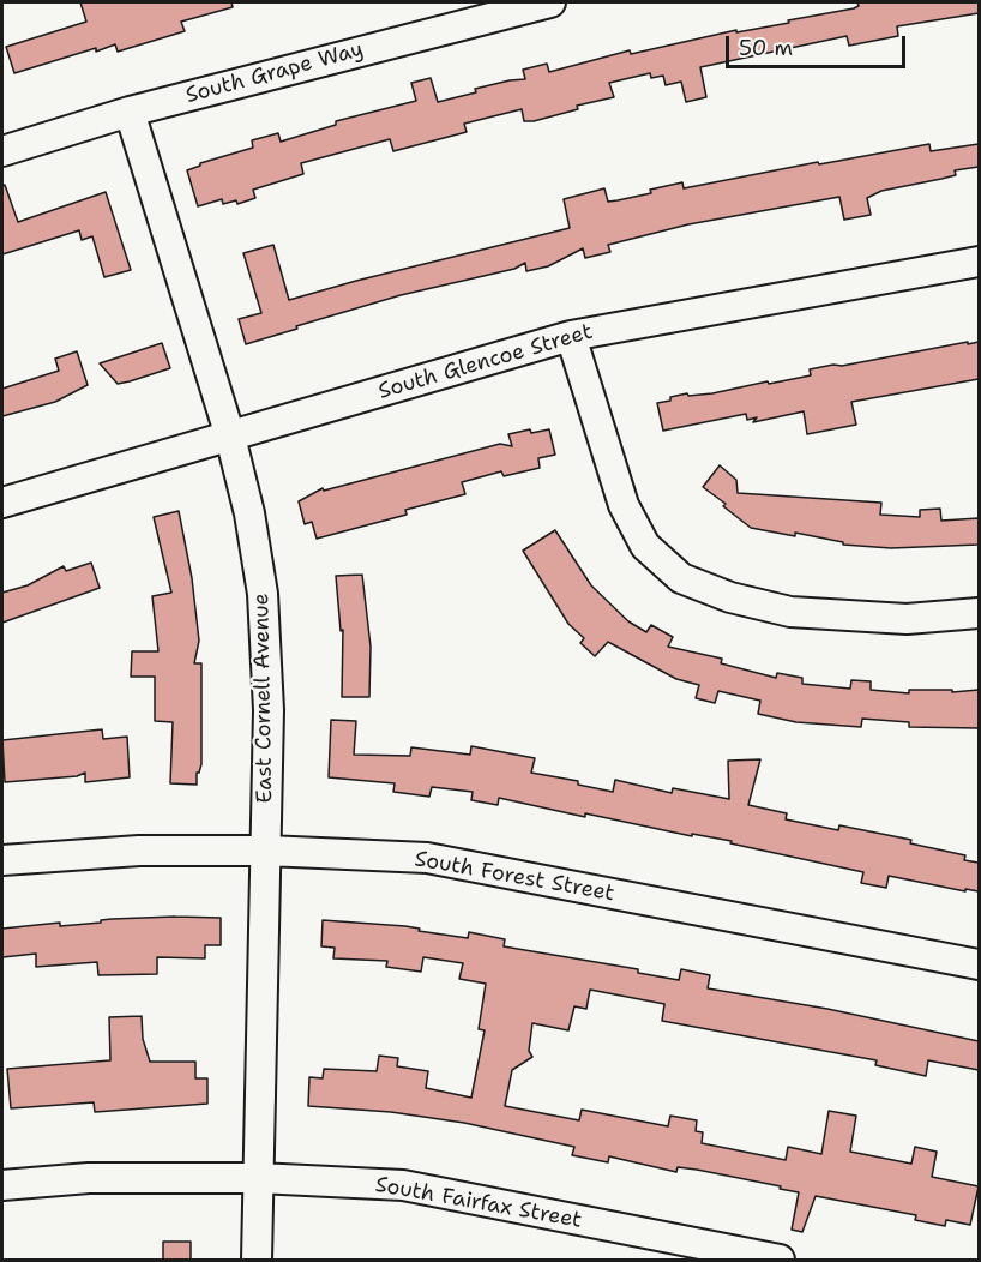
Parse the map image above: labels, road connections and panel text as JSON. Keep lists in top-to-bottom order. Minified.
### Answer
{"streets":{"street":["South Grape Way","South Glencoe Street","East Cornell Avenue","South Forest Street","South Fairfax Street"]},"crossings":[["South Grape Way","East Cornell Avenue"],["South Glencoe Street","East Cornell Avenue"],["East Cornell Avenue","South Forest Street"],["East Cornell Avenue","South Fairfax Street"]],"scale_bar":"50 m"}
